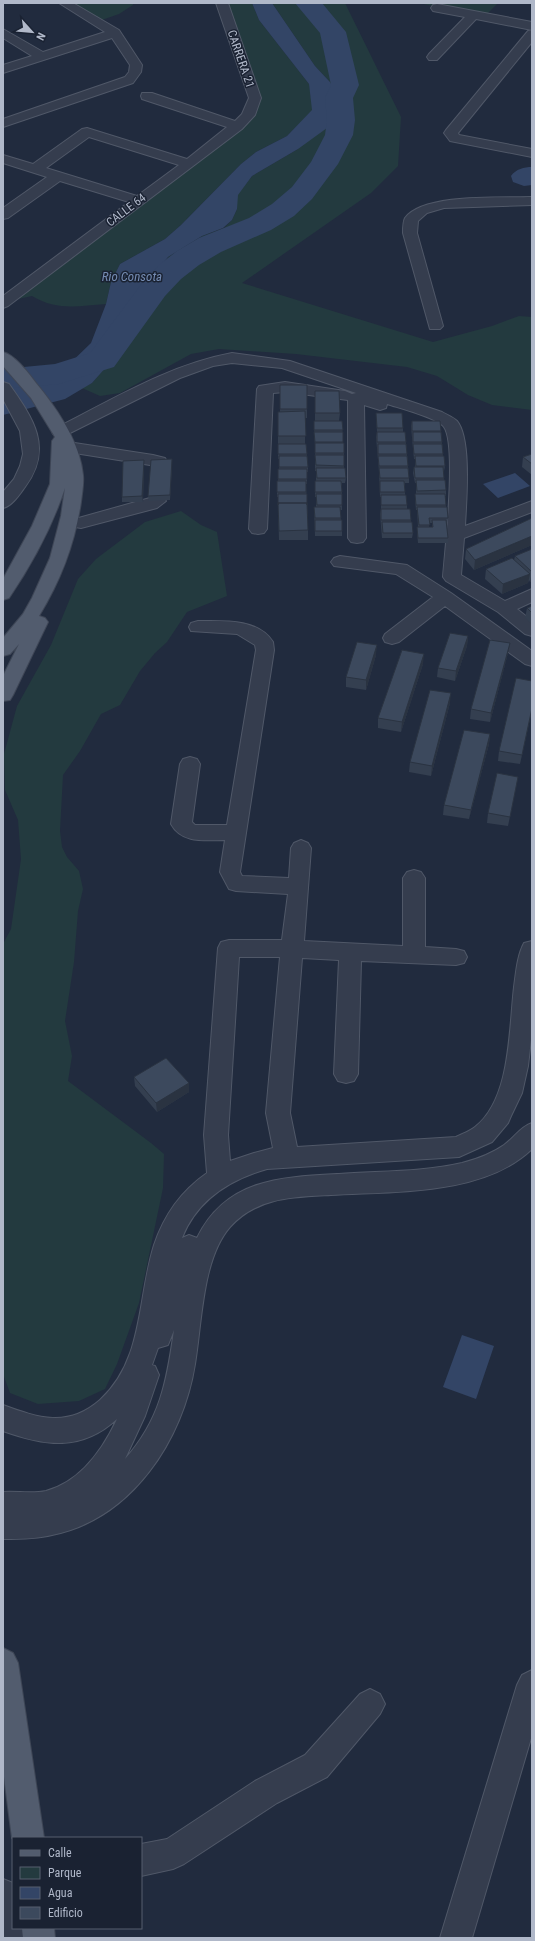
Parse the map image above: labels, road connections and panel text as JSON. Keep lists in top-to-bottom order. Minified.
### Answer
{"streets":{"street":["CARRERA 21","CALLE 64"]},"crossings":[["CARRERA 21","CALLE 64"]],"water":["Rio Consota"],"legend":["Calle","Parque","Agua","Edificio"],"north":"bottom right"}
